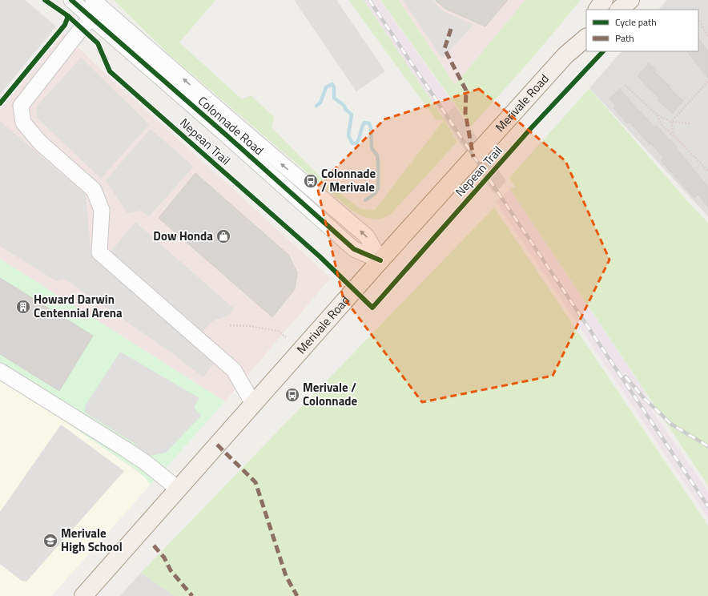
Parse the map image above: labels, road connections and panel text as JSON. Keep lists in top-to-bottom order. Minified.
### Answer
{"streets":{"main road":["Merivale Road"],"street":["Colonnade Road"],"cycle path":["Nepean Trail"]},"crossings":[["Merivale Road","Colonnade Road"]],"places":{"bus stop":["Colonnade / Merivale","Merivale / Colonnade"],"shop":["Dow Honda"],"building":["Howard Darwin Centennial Arena"],"school or university":["Merivale High School"]},"legend":["Cycle path","Path"]}
